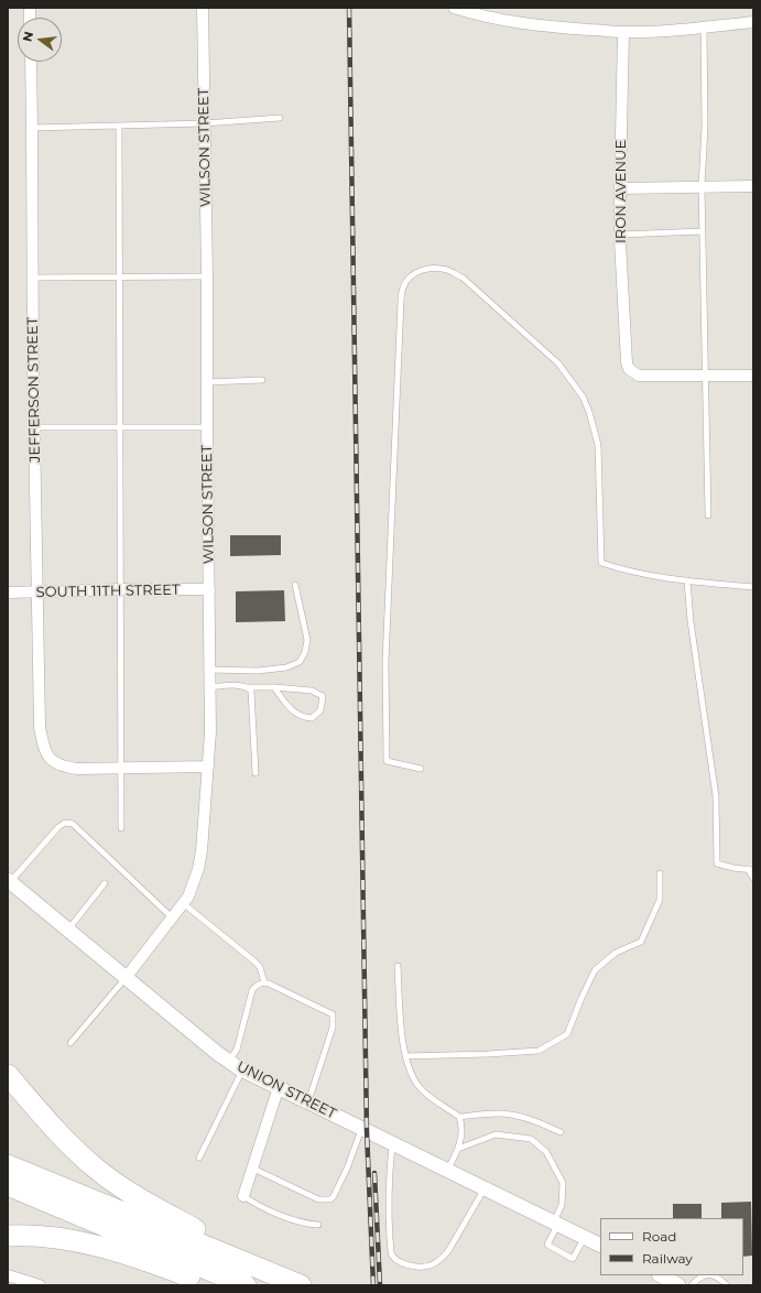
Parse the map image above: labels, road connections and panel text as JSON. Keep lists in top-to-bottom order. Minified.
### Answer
{"streets":{"street":["WILSON STREET","IRON AVENUE","JEFFERSON STREET","SOUTH 11TH STREET","UNION STREET"]},"crossings":[["WILSON STREET","JEFFERSON STREET"],["WILSON STREET","SOUTH 11TH STREET"],["WILSON STREET","UNION STREET"],["JEFFERSON STREET","SOUTH 11TH STREET"]],"legend":["Road","Railway"],"north":"left"}
